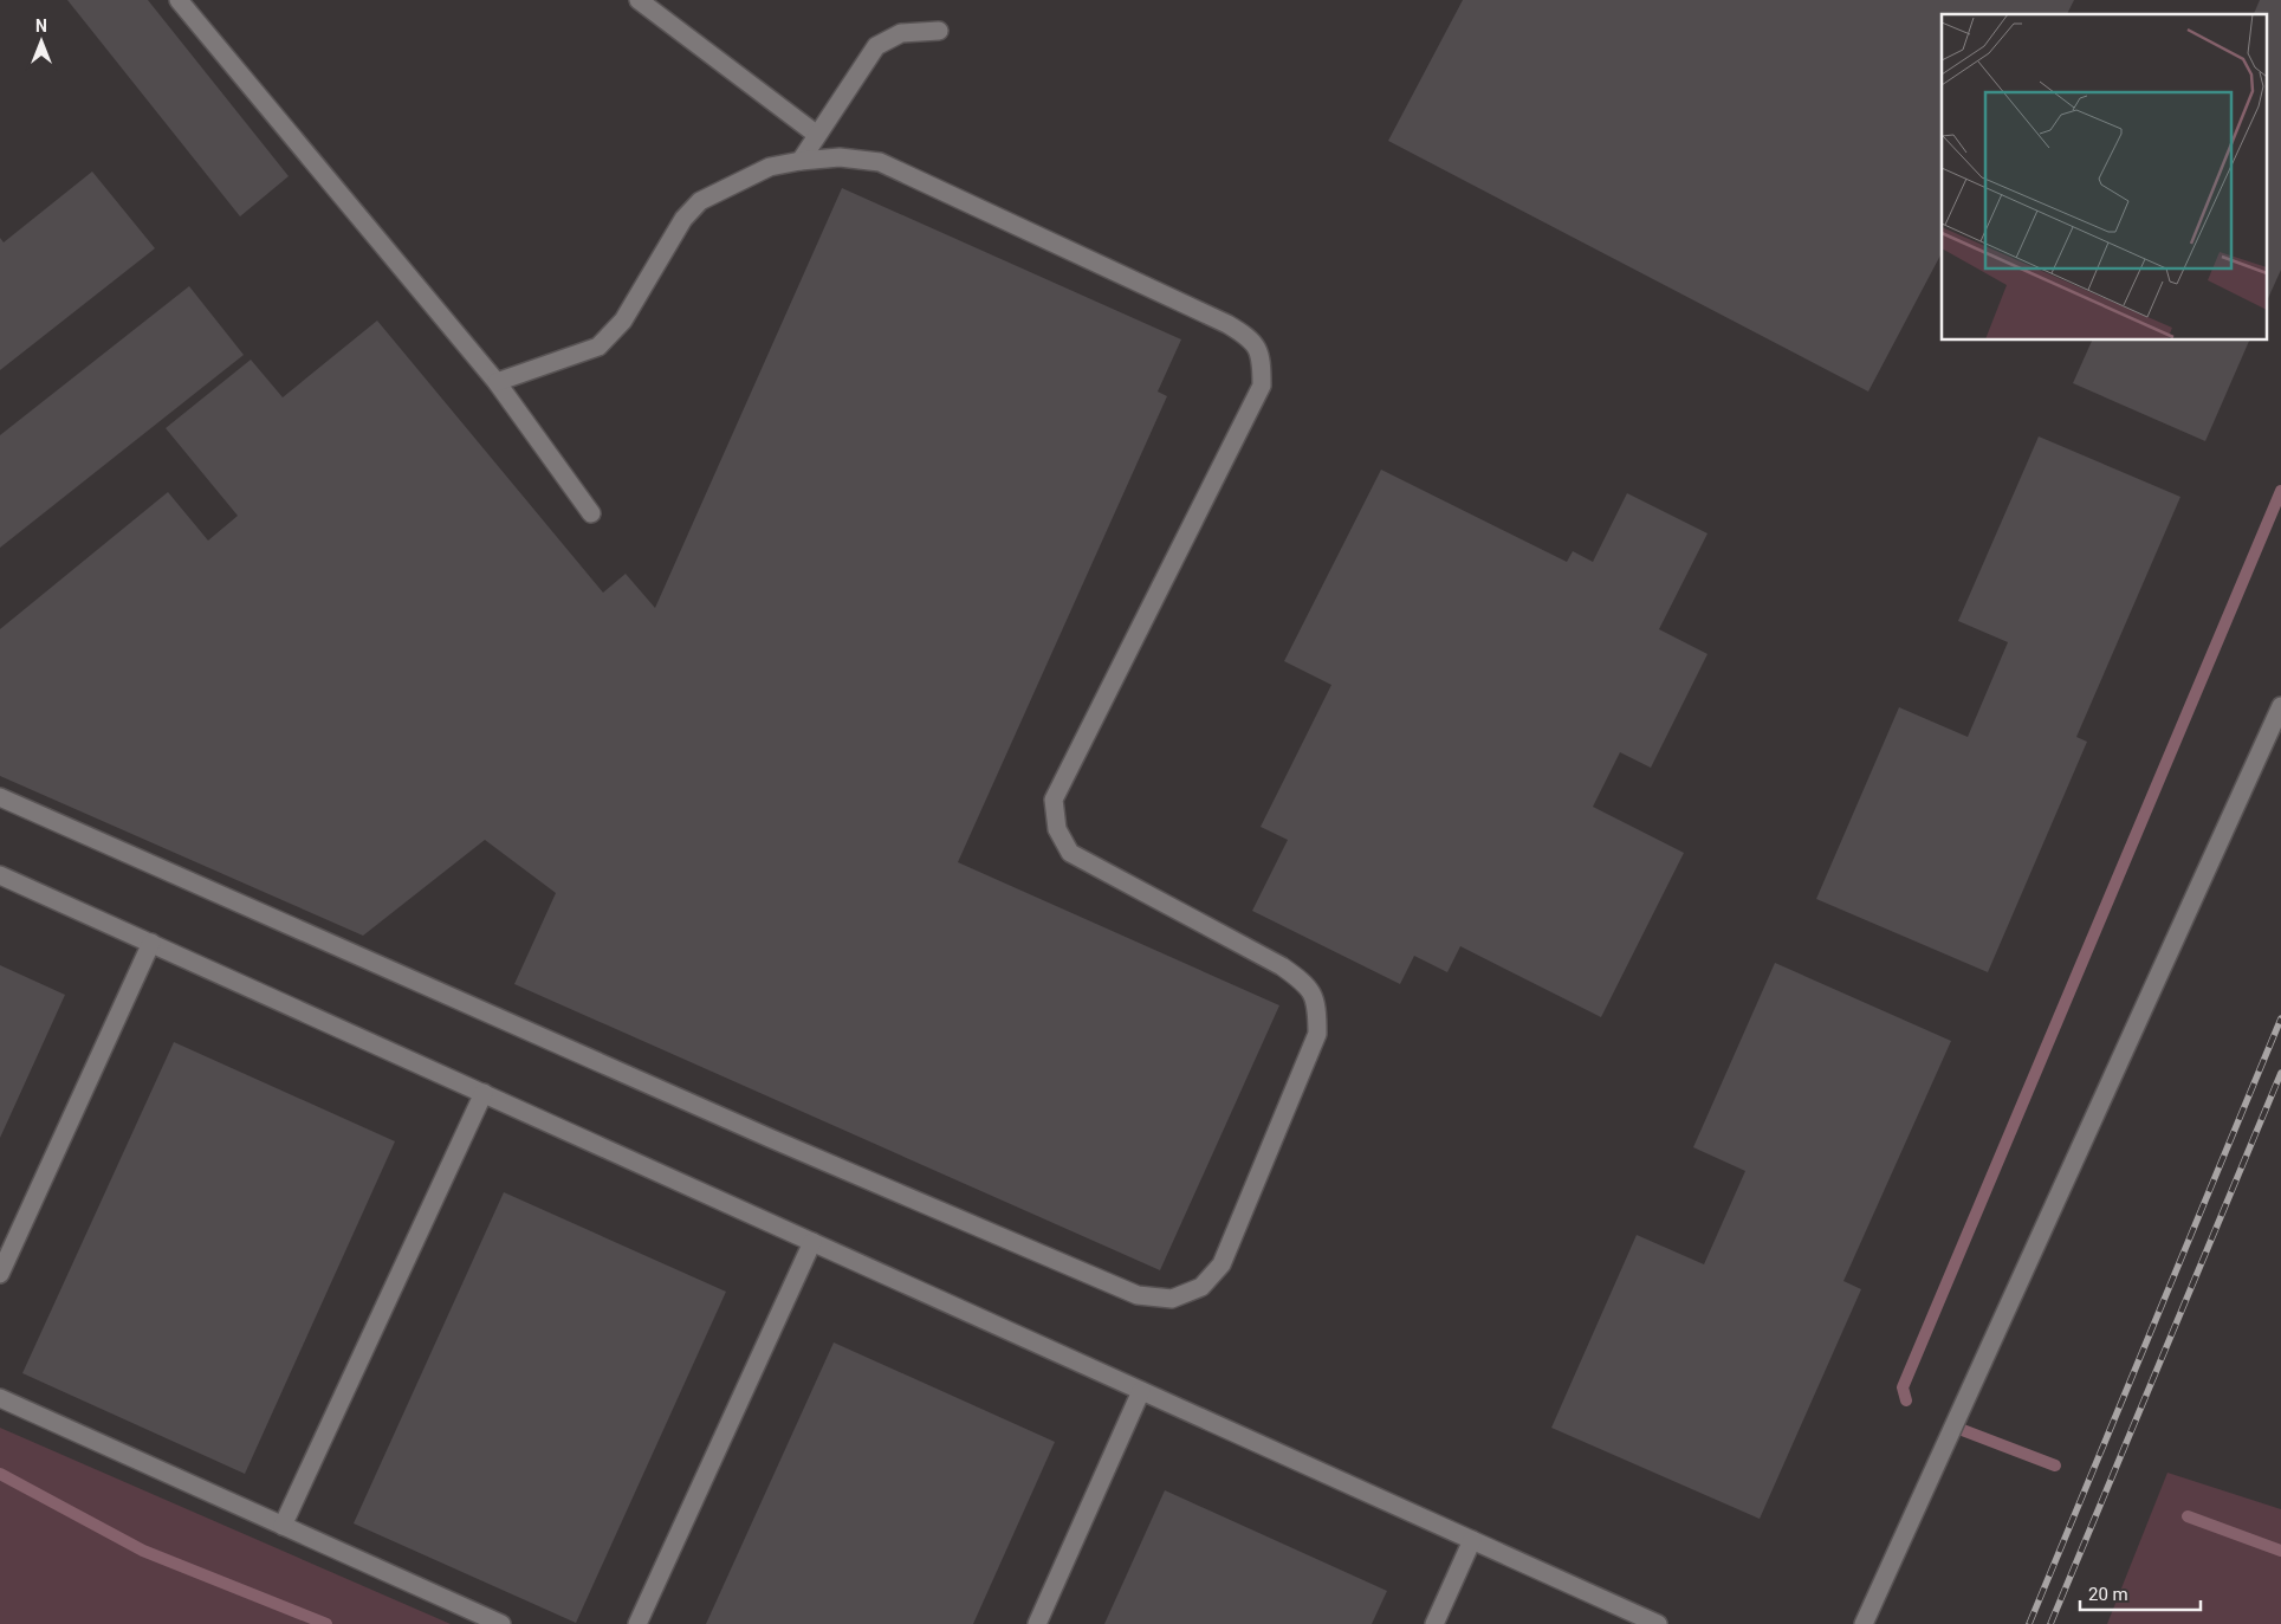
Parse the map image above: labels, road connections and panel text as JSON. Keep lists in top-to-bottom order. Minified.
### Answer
{"scale_bar":"20 m","north":"top"}
